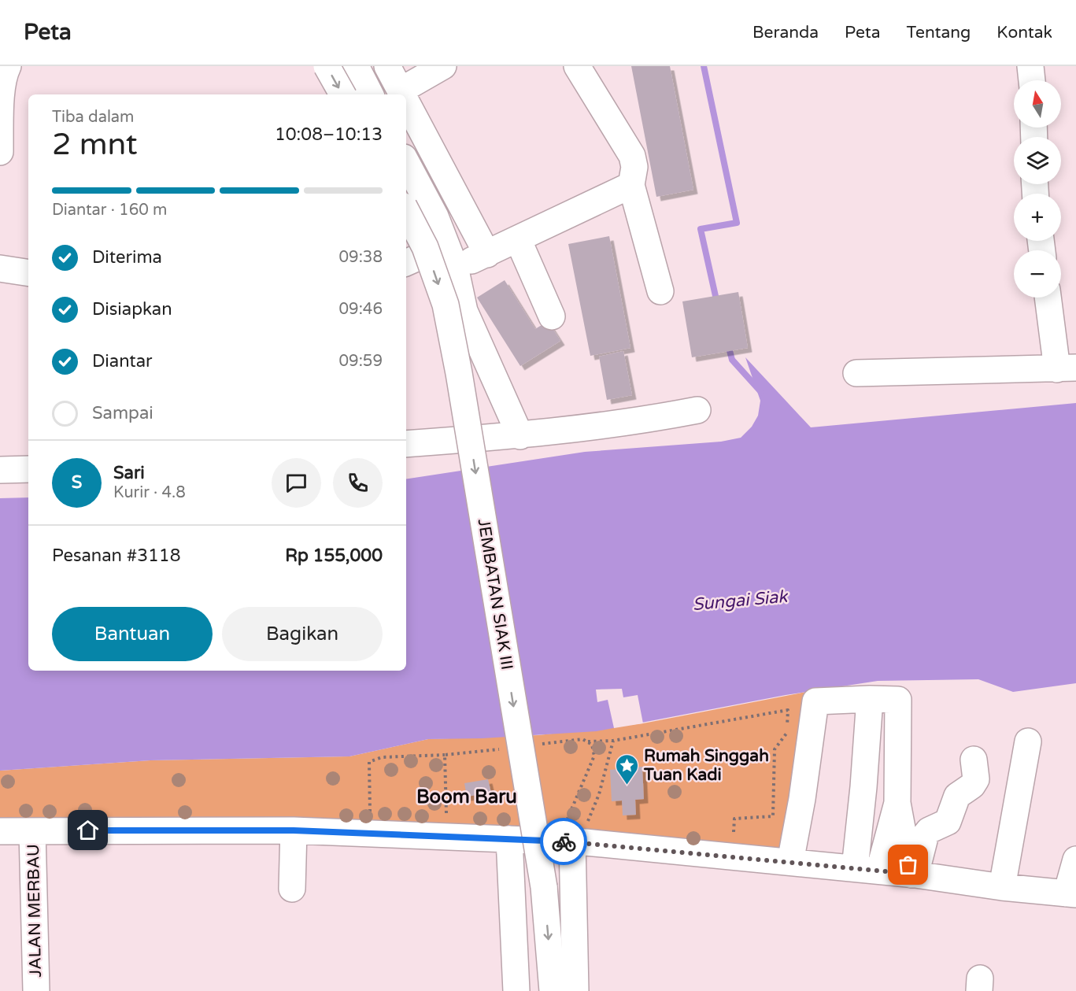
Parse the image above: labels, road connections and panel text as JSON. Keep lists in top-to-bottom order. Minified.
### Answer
{"streets":{"street":["JEMBATAN SIAK III","JALAN MERBAU"]},"districts":["Boom Baru"],"water":["Sungai Siak"],"places":{"place":["Rumah Singgah Tuan Kadi"]},"north":"top","page":{"header":"Peta","nav":["Beranda","Peta","Tentang","Kontak"],"map_buttons":["+","−"],"heading":["2 mnt","Tiba dalam","10:08–10:13"],"panel":["Sari","Kurir · 4.8","Pesanan #3118","Rp 155,000"],"bar":"Diantar · 160 m","list":[["Diterima","09:38"],["Disiapkan","09:46"],["Diantar","09:59"],"Sampai"],"round":"S","buttons":["Bantuan","Bagikan"]}}
